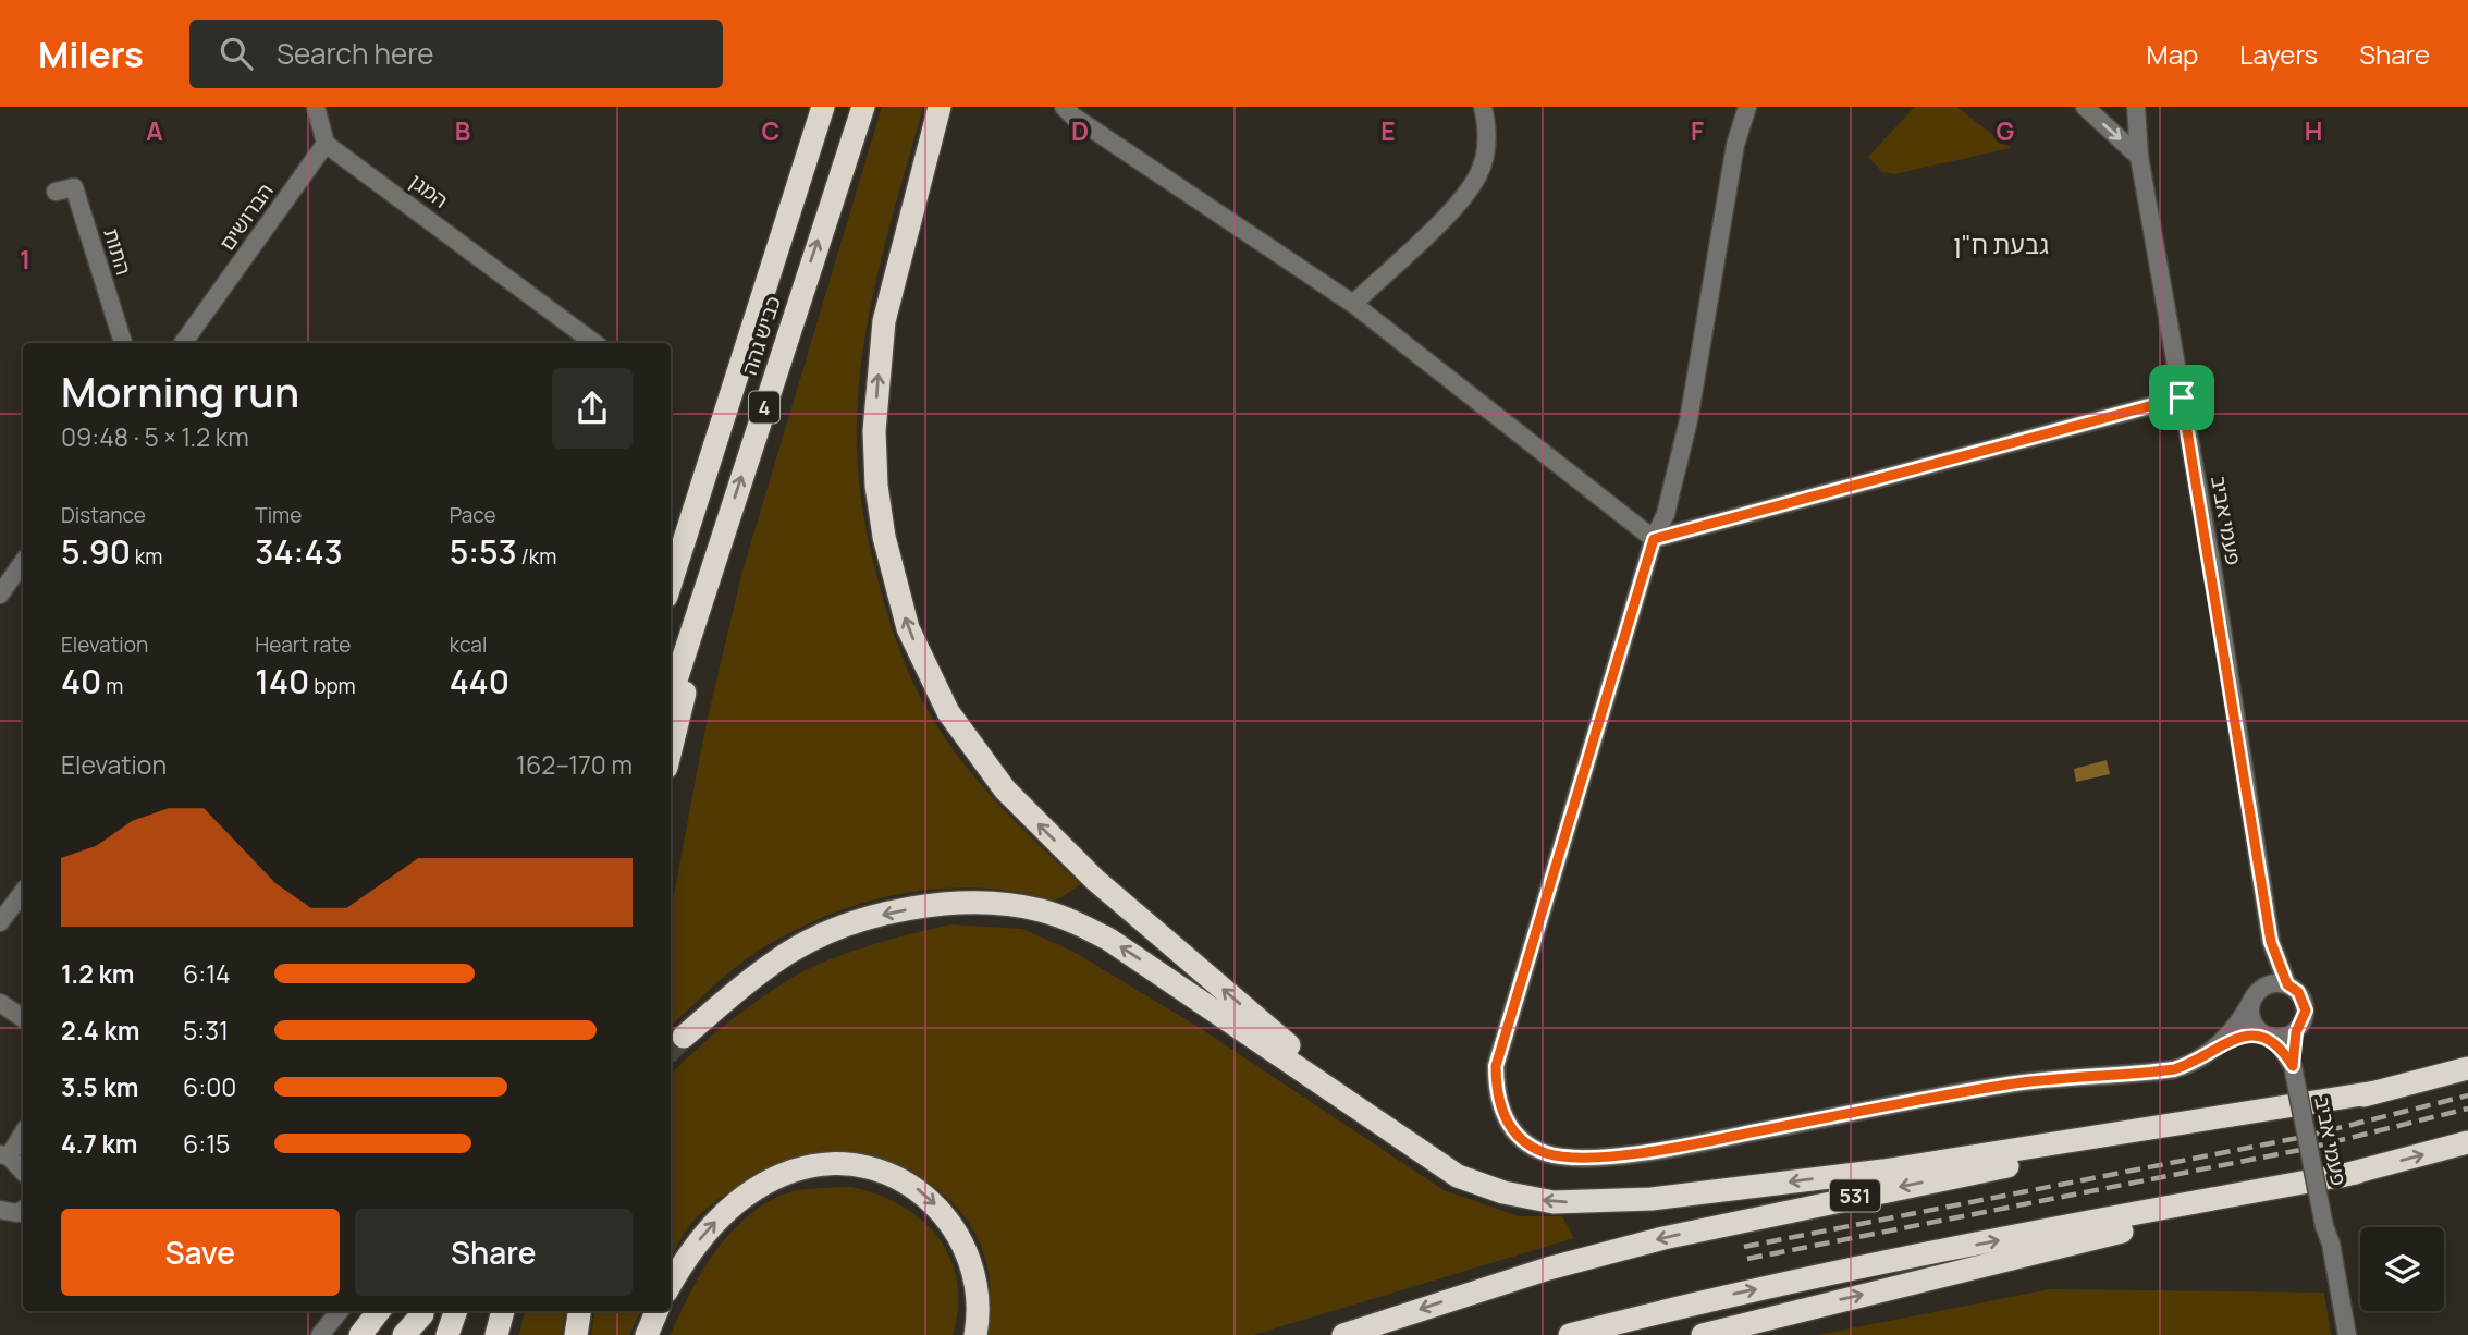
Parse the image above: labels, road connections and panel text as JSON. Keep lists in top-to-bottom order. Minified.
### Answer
{"streets":{"highway":["כביש גהה","4","531"],"street":["המגן","הברושים","התות","פעמי אביב"]},"crossings":[["המגן","הברושים"]],"districts":["גבעת ח\"ן"],"page":{"header":"Milers","search":"Search here","nav":["Map","Layers","Share"],"heading":["Morning run","09:48 · 5 × 1.2 km"],"stats":[["Distance","5.90 km"],["Time","34:43"],["Pace","5:53 /km"],["Elevation","40 m"],["Heart rate","140 bpm"],["kcal","440"]],"chart":["Elevation","162–170 m"],"list":[{"name":"1.2 km","note":"6:14"},{"name":"2.4 km","note":"5:31"},{"name":"3.5 km","note":"6:00"},{"name":"4.7 km","note":"6:15"}],"buttons":["Save","Share"]},"grid":{"columns":["A","B","C","D","E","F","G","H"],"rows":["1"]}}
